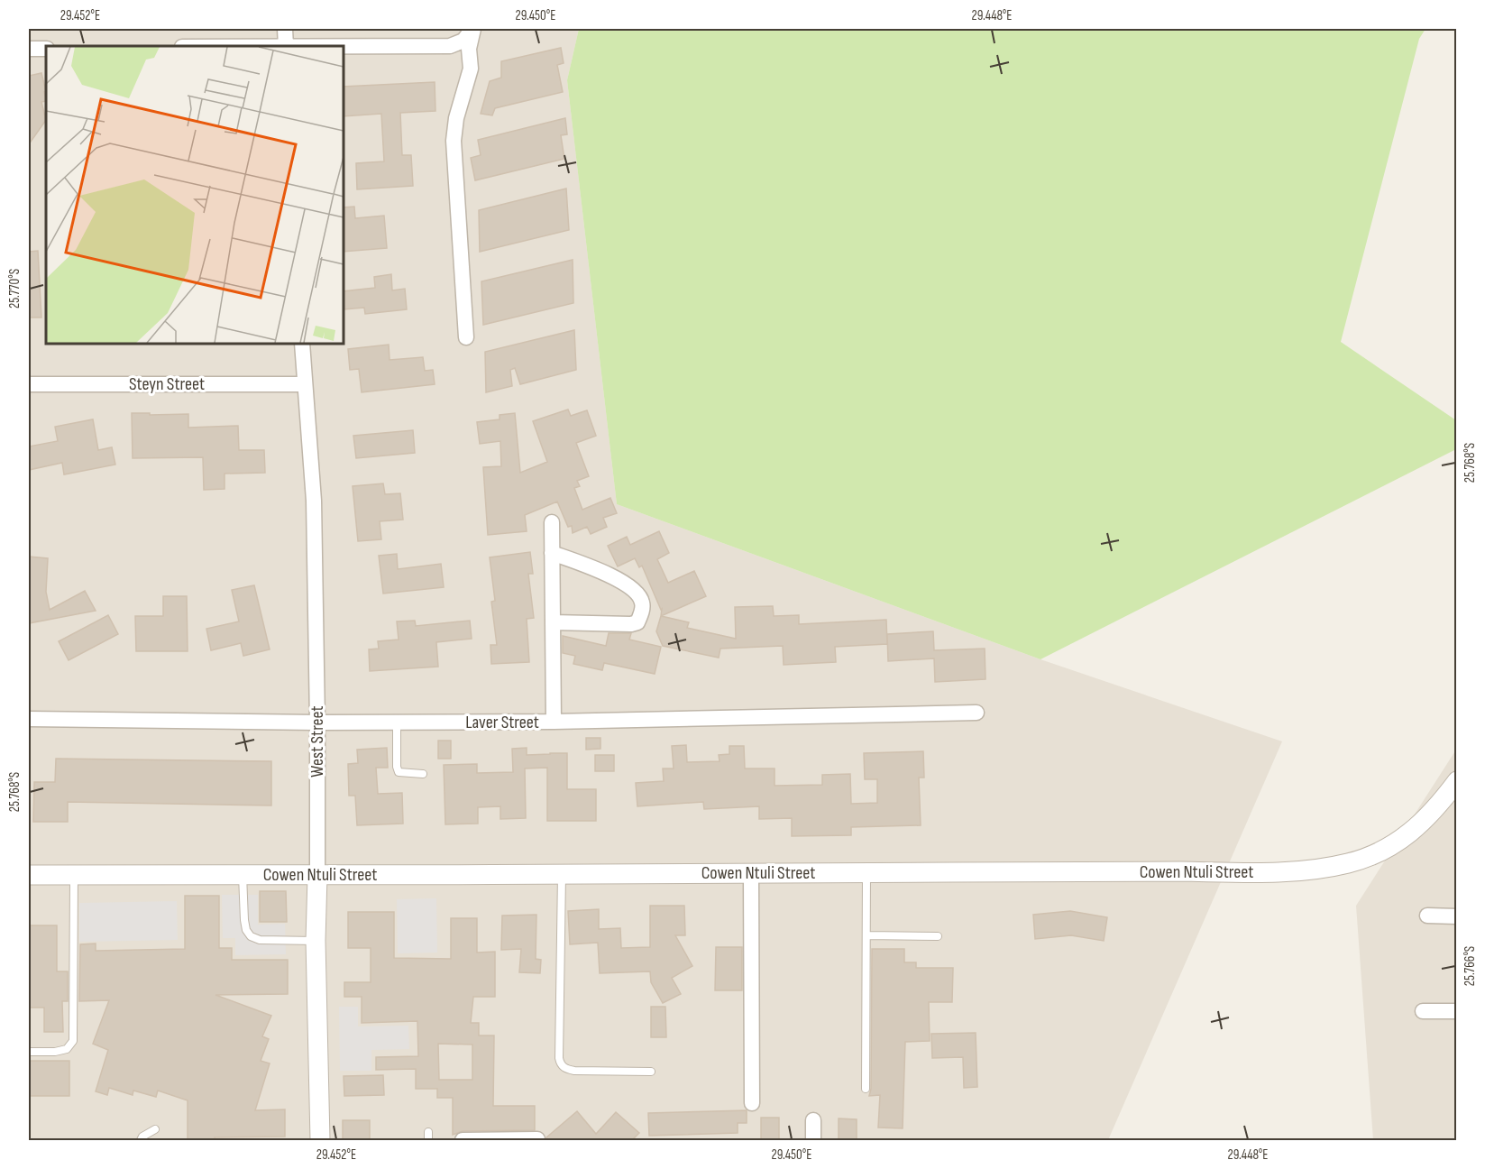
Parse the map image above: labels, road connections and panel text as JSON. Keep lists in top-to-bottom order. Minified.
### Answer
{"streets":{"street":["Steyn Street","Laver Street","West Street","Cowen Ntuli Street"]},"crossings":[["Steyn Street","West Street"],["Laver Street","West Street"],["West Street","Cowen Ntuli Street"]],"coordinates":["29.452°E","29.450°E","29.448°E","25.770°S","25.768°S","25.766°S"]}
